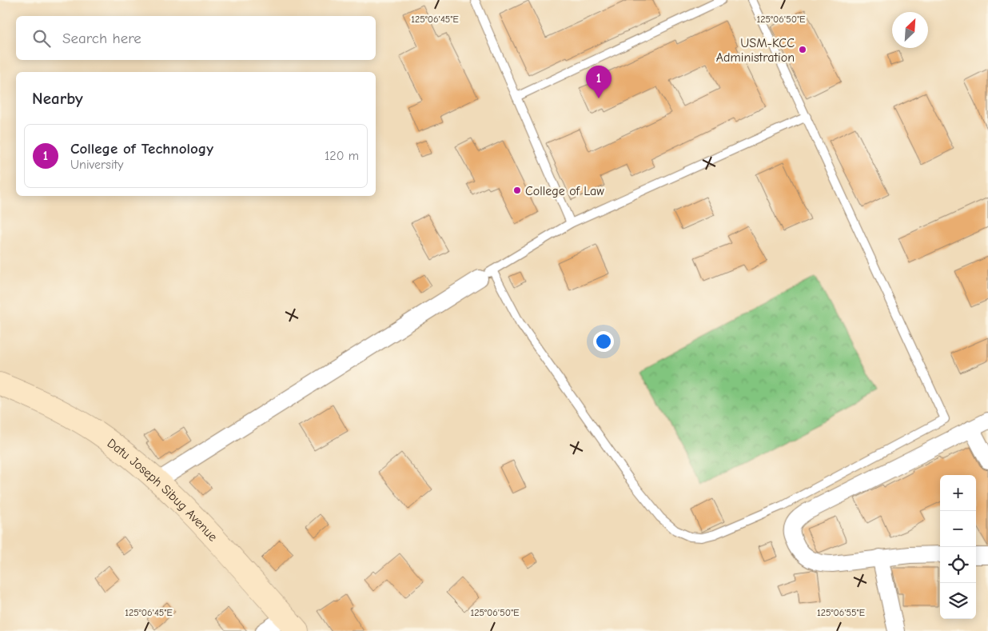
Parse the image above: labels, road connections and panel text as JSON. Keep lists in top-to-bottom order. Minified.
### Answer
{"streets":{"main road":["Datu Joseph Sibug Avenue"]},"places":["USM-KCC Administration","College of Law"],"north":"top right","page":{"search":"Search here","pins":"1","heading":"Nearby","list":[{"mark":"1","name":"College of Technology","note":"University","value":"120 m"}],"map_buttons":["+","−"]},"coordinates":["125°06'45\"E","125°06'50\"E","125°06'55\"E"]}
